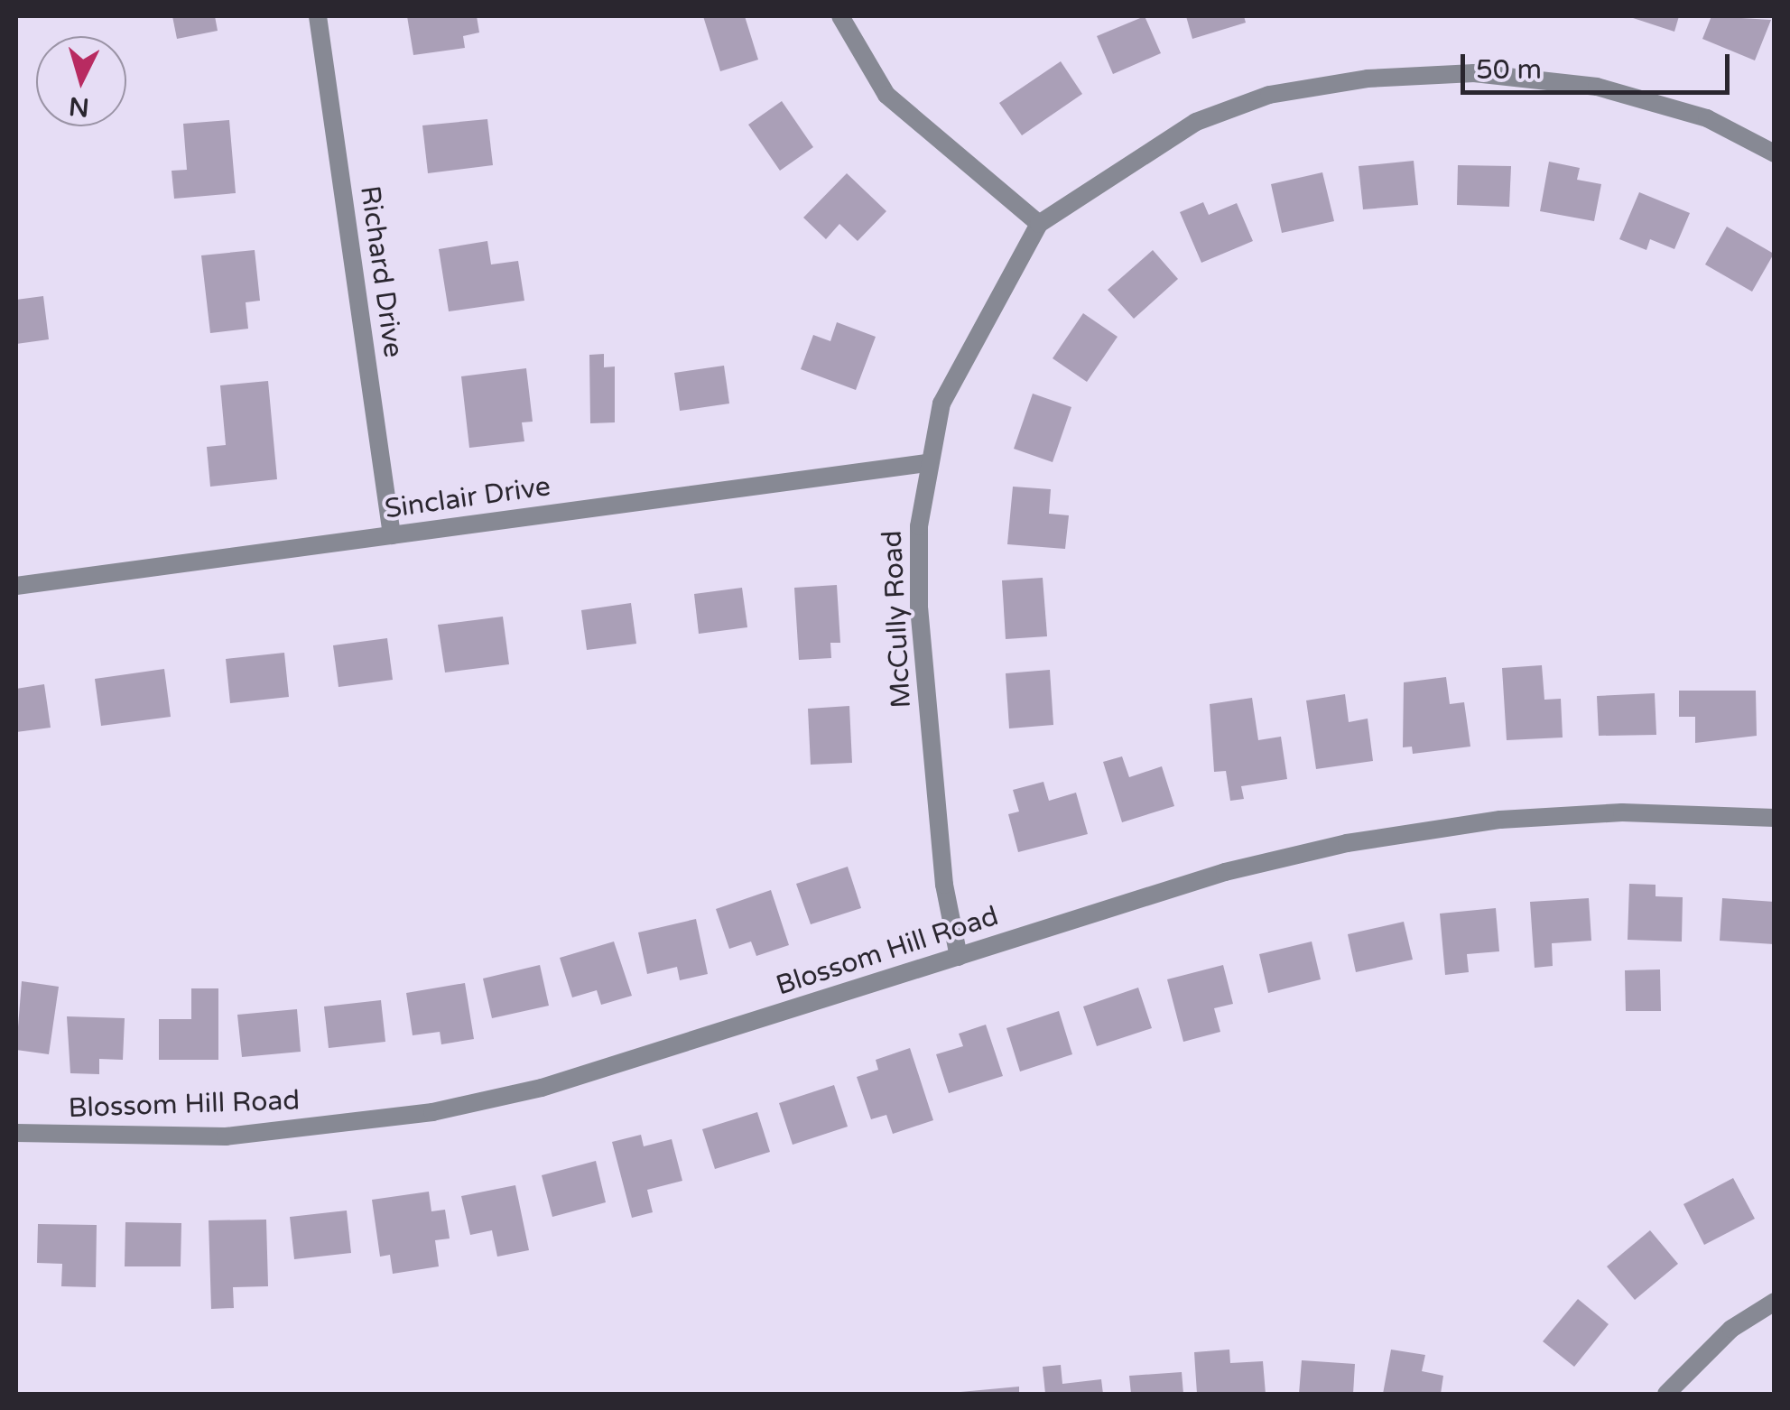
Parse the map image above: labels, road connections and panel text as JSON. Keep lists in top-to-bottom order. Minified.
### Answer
{"streets":{"street":["Richard Drive","Sinclair Drive","McCully Road","Blossom Hill Road"]},"crossings":[["Richard Drive","Sinclair Drive"],["Sinclair Drive","McCully Road"],["McCully Road","Blossom Hill Road"]],"scale_bar":"50 m","north":"bottom"}
